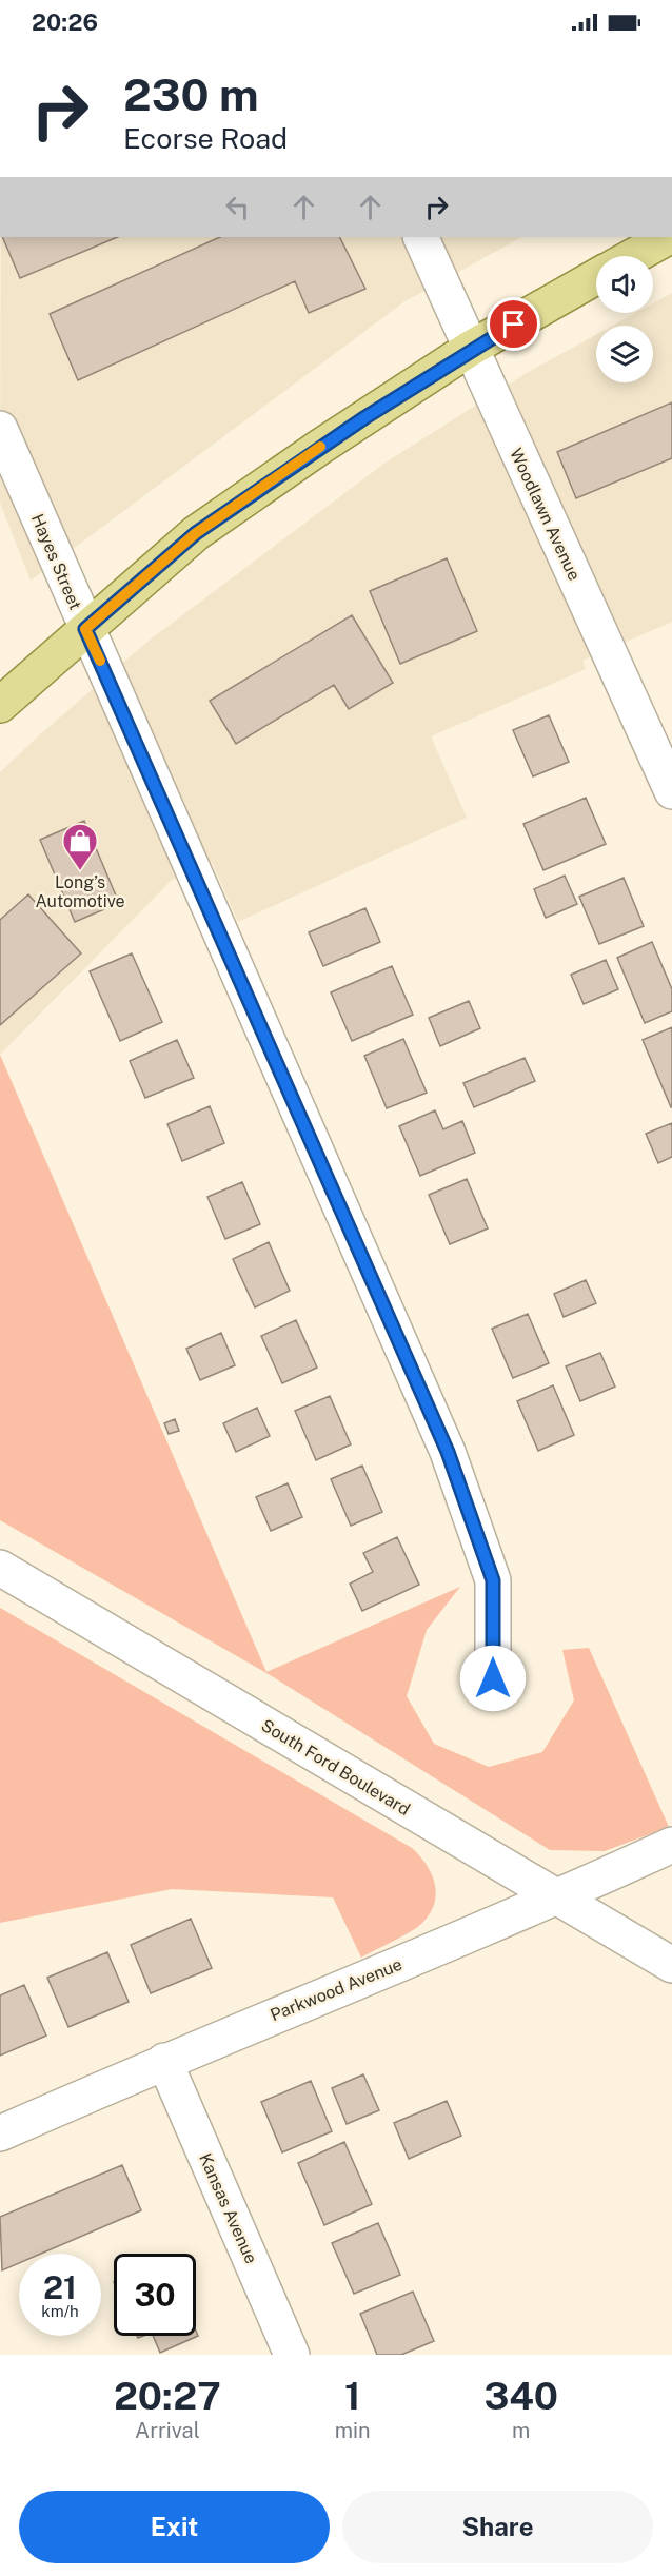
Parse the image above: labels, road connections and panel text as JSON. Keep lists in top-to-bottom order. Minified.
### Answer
{"streets":{"street":["Woodlawn Avenue","Hayes Street","South Ford Boulevard","Parkwood Avenue","Kansas Avenue"]},"crossings":[["South Ford Boulevard","Parkwood Avenue"],["Parkwood Avenue","Kansas Avenue"]],"places":{"shop":["Long’s Automotive"]},"page":{"status":"20:26","turn":["230 m","Ecorse Road"],"speed":"21 km/h","limit":"30","eta":["20:27","Arrival","1","min","340","m"],"buttons":["Exit","Share"]}}
